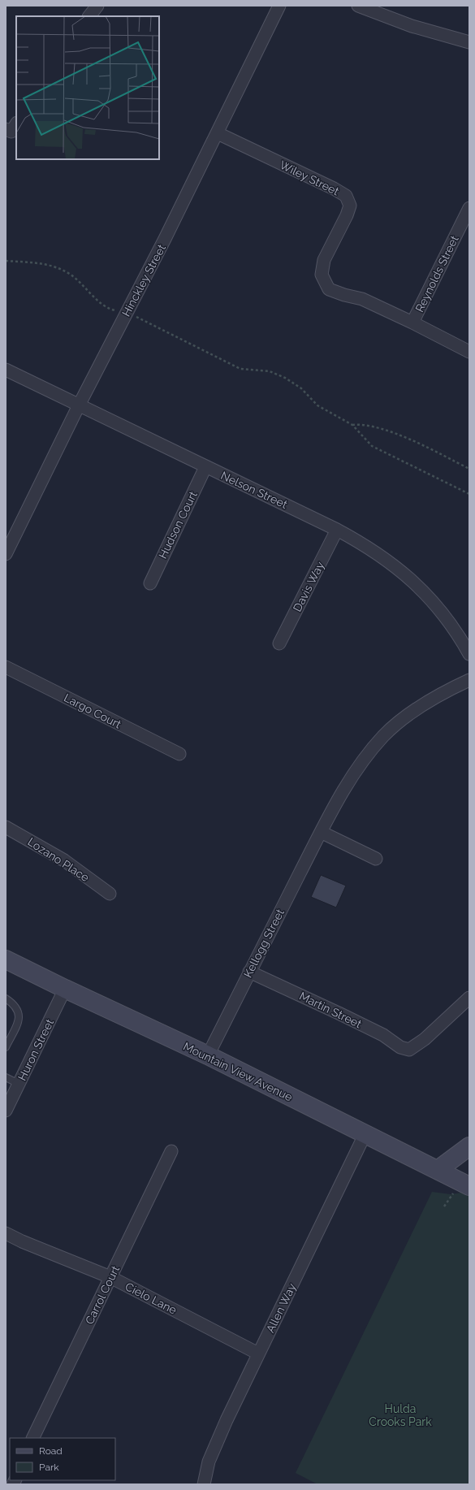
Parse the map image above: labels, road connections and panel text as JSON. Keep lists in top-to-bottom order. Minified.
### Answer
{"streets":{"street":["Wiley Street","Reynolds Street","Hinckley Street","Nelson Street","Hudson Court","Davis Way","Largo Court","Lozano Place","Kellogg Street","Martin Street","Huron Street","Mountain View Avenue","Carrol Court","Cielo Lane","Allen Way"]},"crossings":[["Wiley Street","Reynolds Street"],["Wiley Street","Hinckley Street"],["Hinckley Street","Nelson Street"],["Nelson Street","Hudson Court"],["Nelson Street","Davis Way"],["Kellogg Street","Martin Street"],["Kellogg Street","Mountain View Avenue"],["Huron Street","Mountain View Avenue"],["Mountain View Avenue","Allen Way"],["Carrol Court","Cielo Lane"],["Cielo Lane","Allen Way"]],"parks":["Hulda Crooks Park"],"legend":["Road","Park"]}
